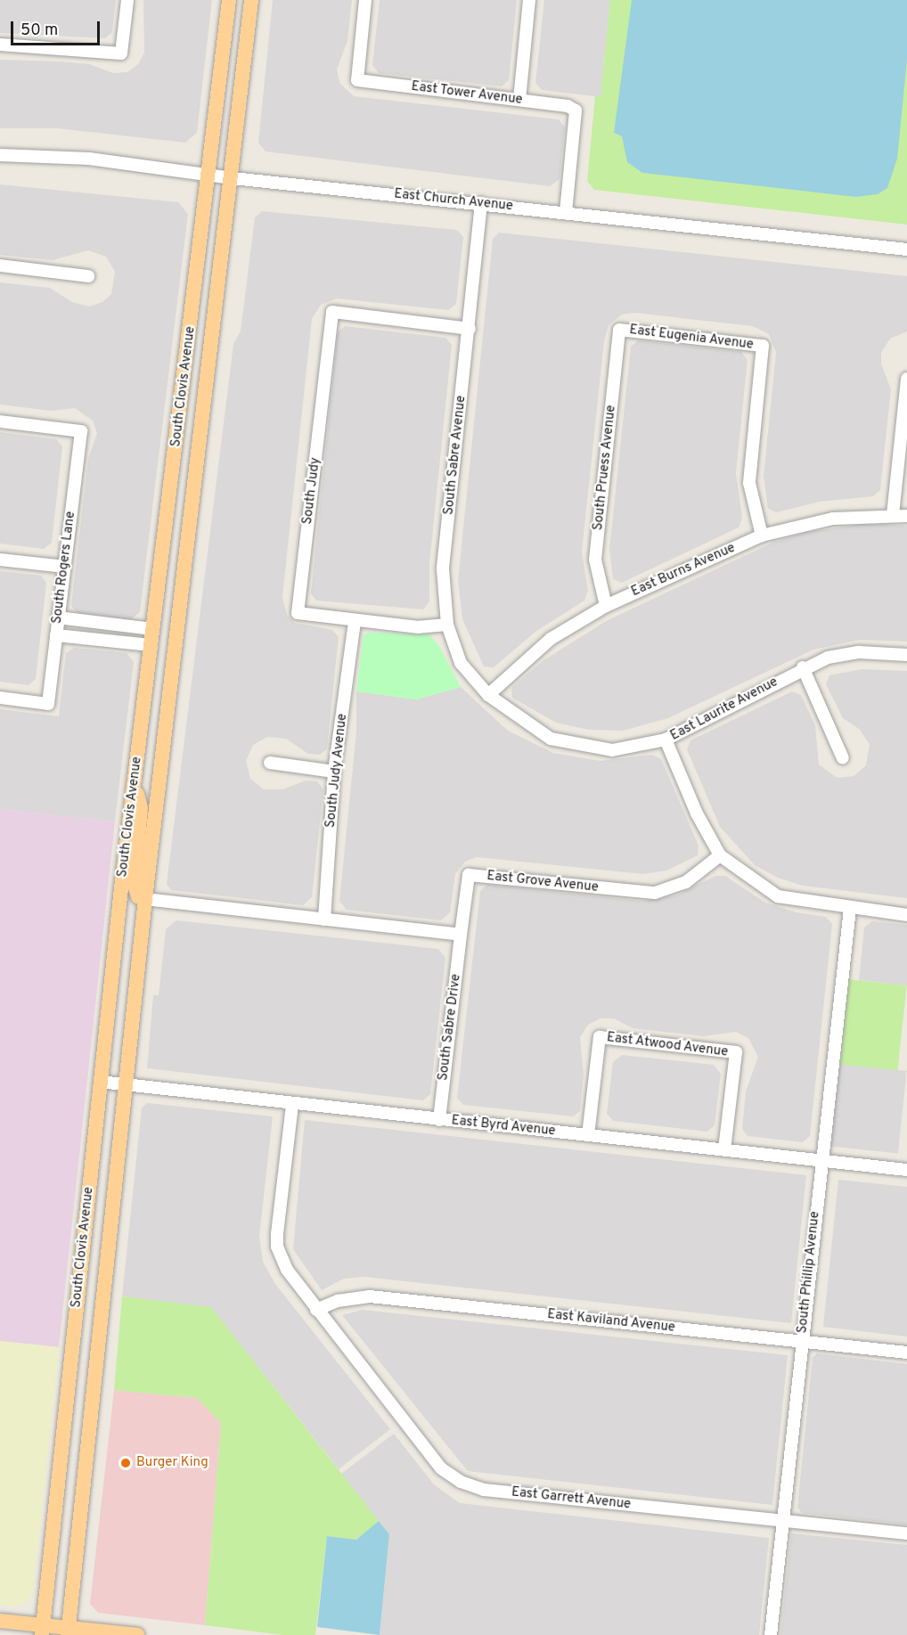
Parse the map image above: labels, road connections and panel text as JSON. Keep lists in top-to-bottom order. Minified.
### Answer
{"streets":{"main road":["South Clovis Avenue"],"street":["East Tower Avenue","East Church Avenue","East Eugenia Avenue","South Sabre Avenue","South Pruess Avenue","South Judy","South Rogers Lane","East Burns Avenue","East Laurite Avenue","South Judy Avenue","East Grove Avenue","South Sabre Drive","East Atwood Avenue","East Byrd Avenue","South Phillip Avenue","East Kaviland Avenue","East Garrett Avenue"]},"crossings":[["East Tower Avenue","East Church Avenue"],["East Church Avenue","South Clovis Avenue"],["East Church Avenue","South Sabre Avenue"],["East Eugenia Avenue","South Pruess Avenue"],["East Eugenia Avenue","East Burns Avenue"],["South Clovis Avenue","East Byrd Avenue"],["South Sabre Avenue","South Judy"],["South Sabre Avenue","East Burns Avenue"],["South Sabre Avenue","East Laurite Avenue"],["South Pruess Avenue","East Burns Avenue"],["South Judy","South Judy Avenue"],["East Burns Avenue","East Laurite Avenue"],["East Grove Avenue","South Sabre Drive"],["South Sabre Drive","East Byrd Avenue"],["East Atwood Avenue","East Byrd Avenue"],["East Byrd Avenue","South Phillip Avenue"],["South Phillip Avenue","East Kaviland Avenue"],["South Phillip Avenue","East Garrett Avenue"],["East Kaviland Avenue","East Garrett Avenue"]],"places":["Burger King"],"scale_bar":"50 m"}
